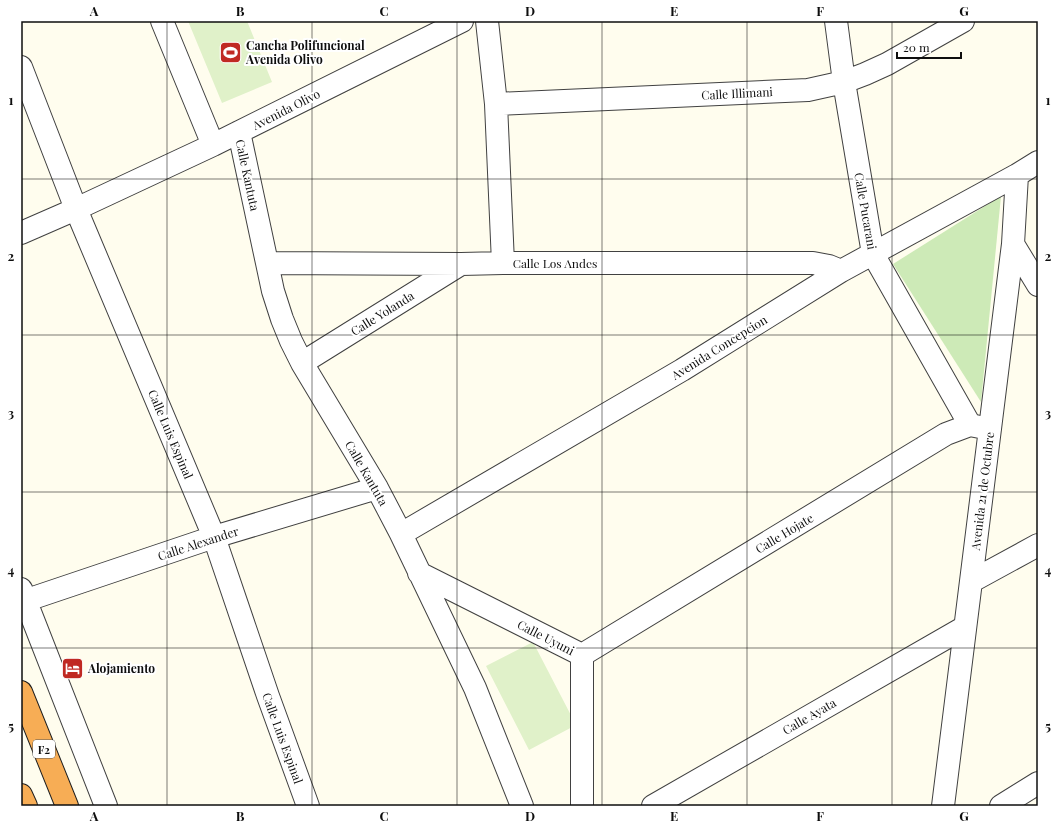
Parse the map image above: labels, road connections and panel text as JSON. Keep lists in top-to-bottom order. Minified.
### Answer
{"streets":{"highway":["F2"],"street":["Calle Illimani","Avenida Olivo","Calle Kantuta","Calle Pucarani","Calle Los Andes","Calle Yolanda","Avenida Concepcion","Calle Luis Espinal","Avenida 21 de Octubre","Calle Hojate","Calle Alexander","Calle Uyuni","Calle Ayata"]},"crossings":[["Calle Illimani","Calle Pucarani"],["Avenida Olivo","Calle Kantuta"],["Avenida Olivo","Calle Luis Espinal"],["Calle Kantuta","Calle Los Andes"],["Calle Kantuta","Calle Yolanda"],["Calle Kantuta","Avenida Concepcion"],["Calle Kantuta","Calle Alexander"],["Calle Kantuta","Calle Uyuni"],["Calle Pucarani","Avenida Concepcion"],["Calle Pucarani","Avenida 21 de Octubre"],["Calle Pucarani","Calle Hojate"],["Calle Los Andes","Calle Yolanda"],["Calle Los Andes","Avenida Concepcion"],["Avenida Concepcion","Avenida 21 de Octubre"],["Calle Luis Espinal","Calle Alexander"],["Avenida 21 de Octubre","Calle Hojate"],["Avenida 21 de Octubre","Calle Ayata"],["Calle Hojate","Calle Uyuni"]],"places":{"sports":["Cancha Polifuncional Avenida Olivo"],"hotel":["Alojamiento"]},"scale_bar":"20 m","grid":{"columns":["A","B","C","D","E","F","G"],"rows":["1","2","3","4","5"]}}
